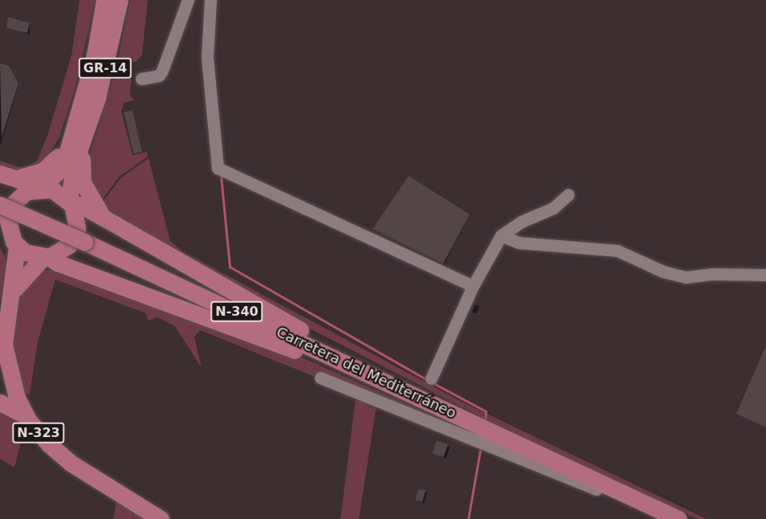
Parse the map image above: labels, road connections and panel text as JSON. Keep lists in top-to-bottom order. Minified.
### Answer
{"streets":{"highway":["GR-14","N-340","Carretera del Mediterráneo","N-323"]}}
